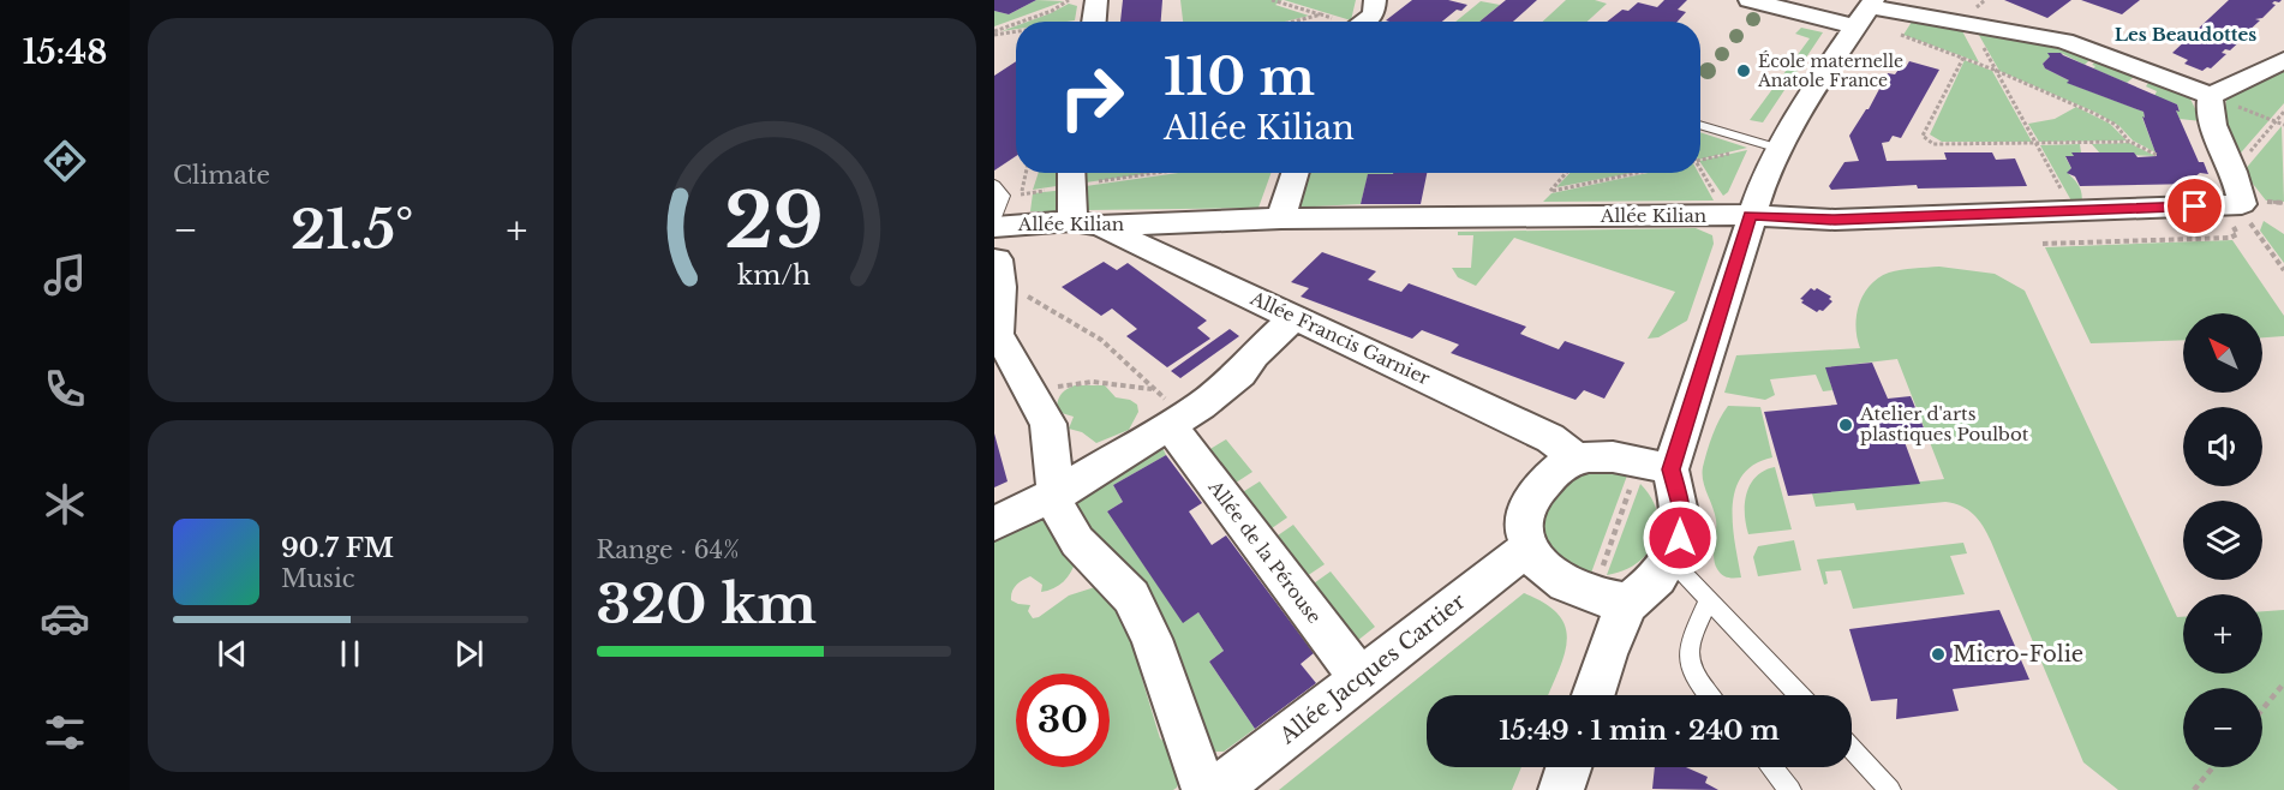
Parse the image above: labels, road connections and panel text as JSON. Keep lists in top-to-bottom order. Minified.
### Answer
{"streets":{"street":["Allée Kilian","Allée Francis Garnier","Allée de la Pérouse","Allée Jacques Cartier"]},"crossings":[["Allée Kilian","Allée Francis Garnier"],["Allée de la Pérouse","Allée Jacques Cartier"]],"districts":["Les Beaudottes"],"places":["École maternelle Anatole France","Atelier d'arts plastiques Poulbot","Micro-Folie"],"north":"top left","page":{"tabs":"15:48","tile":["Climate",["Range · 64%","320 km"]],"turn":["110 m","Allée Kilian"],"heat":["−","21.5°","+"],"map_buttons":["+","−"],"song":["90.7 FM","Music"],"limit":"30","trip":"15:49 · 1 min · 240 m","gauge":["29","km/h"]}}
